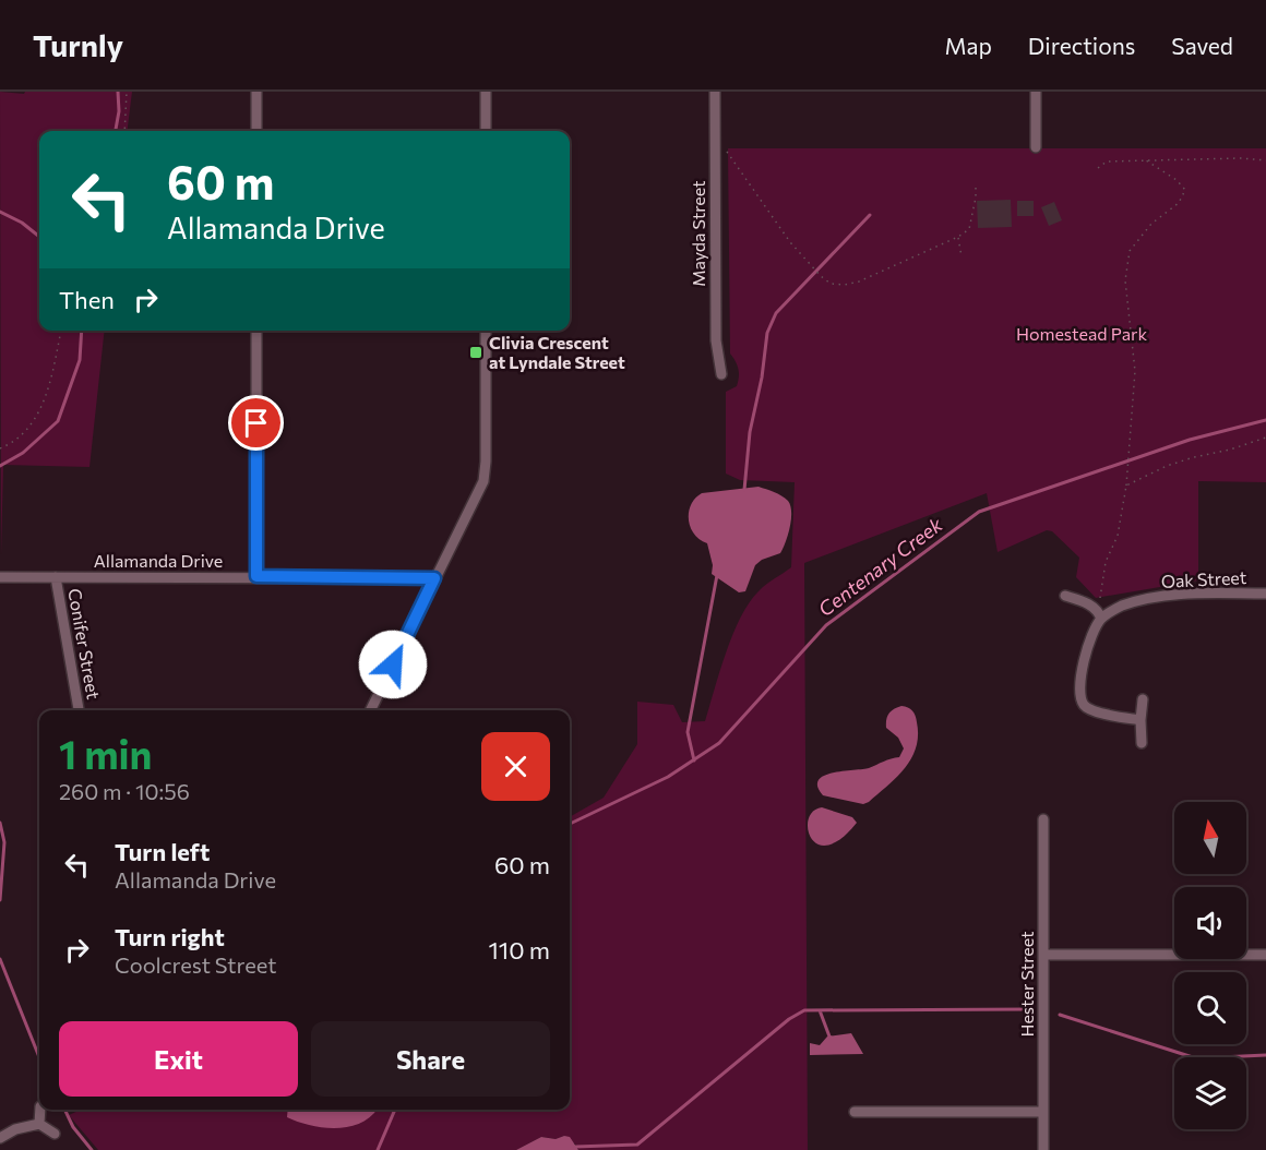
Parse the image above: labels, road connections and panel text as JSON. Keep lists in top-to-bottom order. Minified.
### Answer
{"streets":{"street":["Mayda Street","Allamanda Drive","Oak Street","Conifer Street","Hester Street"]},"crossings":[["Allamanda Drive","Conifer Street"]],"water":["Centenary Creek"],"parks":["Homestead Park"],"places":{"transit":["Clivia Crescent at Lyndale Street"]},"north":"top","page":{"header":"Turnly","nav":["Map","Directions","Saved"],"turn":["60 m","Allamanda Drive"],"then":"Then","heading":["1 min","260 m · 10:56"],"list":[{"name":"Turn left","note":"Allamanda Drive","value":"60 m"},{"name":"Turn right","note":"Coolcrest Street","value":"110 m"}],"buttons":["Exit","Share"]}}
